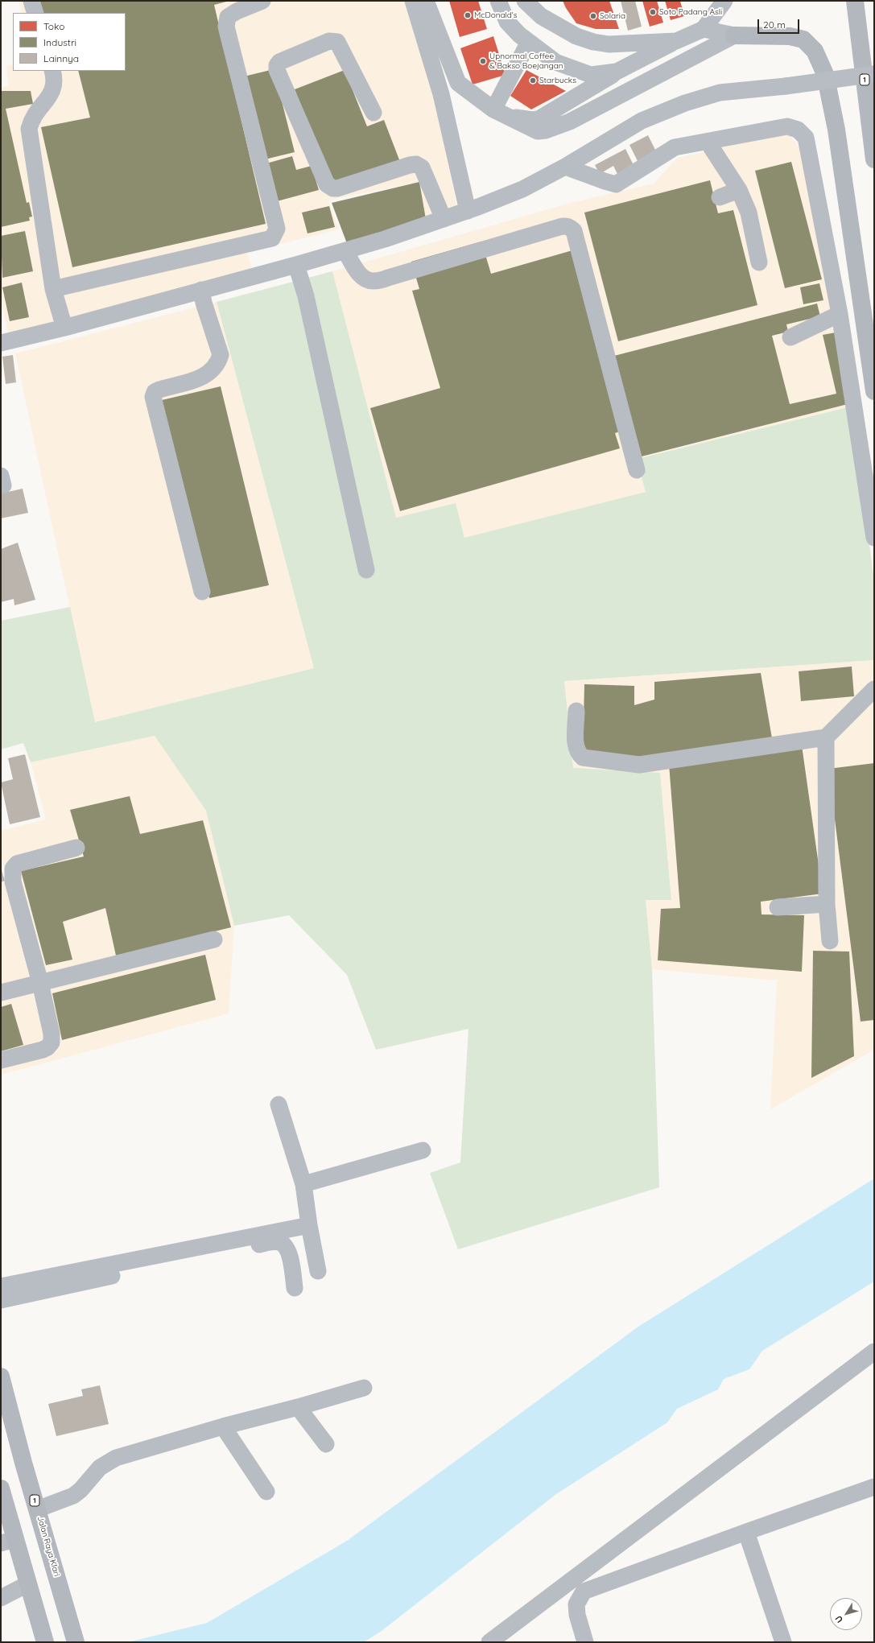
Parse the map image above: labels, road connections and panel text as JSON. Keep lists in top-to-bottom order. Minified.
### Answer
{"streets":{"highway":["1","Jalan Raya Klari"]},"places":["Soto Padang Asli","McDonald's","Solaria","Upnormal Coffee & Bakso Boejangan","Starbucks"],"legend":["Toko","Industri","Lainnya"],"scale_bar":"20 m","north":"bottom left"}
